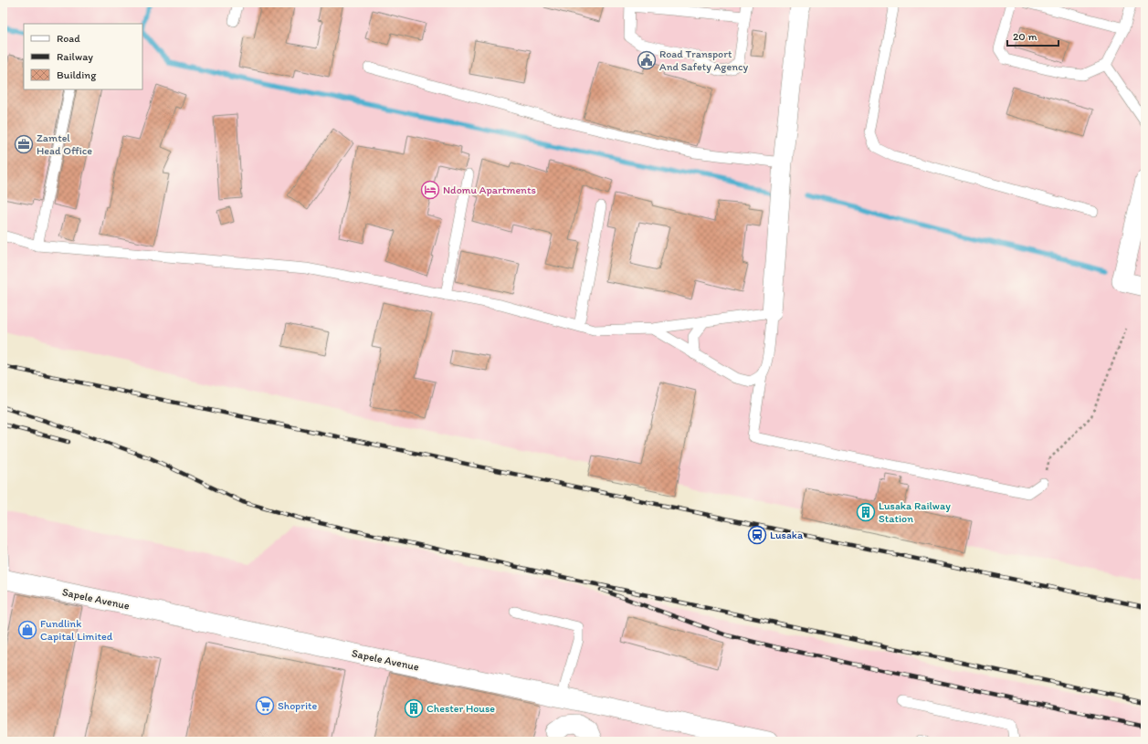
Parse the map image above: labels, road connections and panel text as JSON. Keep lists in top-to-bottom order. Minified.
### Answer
{"streets":{"street":["Sapele Avenue"]},"places":{"public building":["Road Transport And Safety Agency"],"office":["Zamtel Head Office"],"hotel":["Ndomu Apartments"],"building":["Lusaka Railway Station","Chester House"],"station":["Lusaka"],"shop":["Fundlink Capital Limited"],"supermarket":["Shoprite"]},"legend":["Road","Railway","Building"],"scale_bar":"20 m"}
